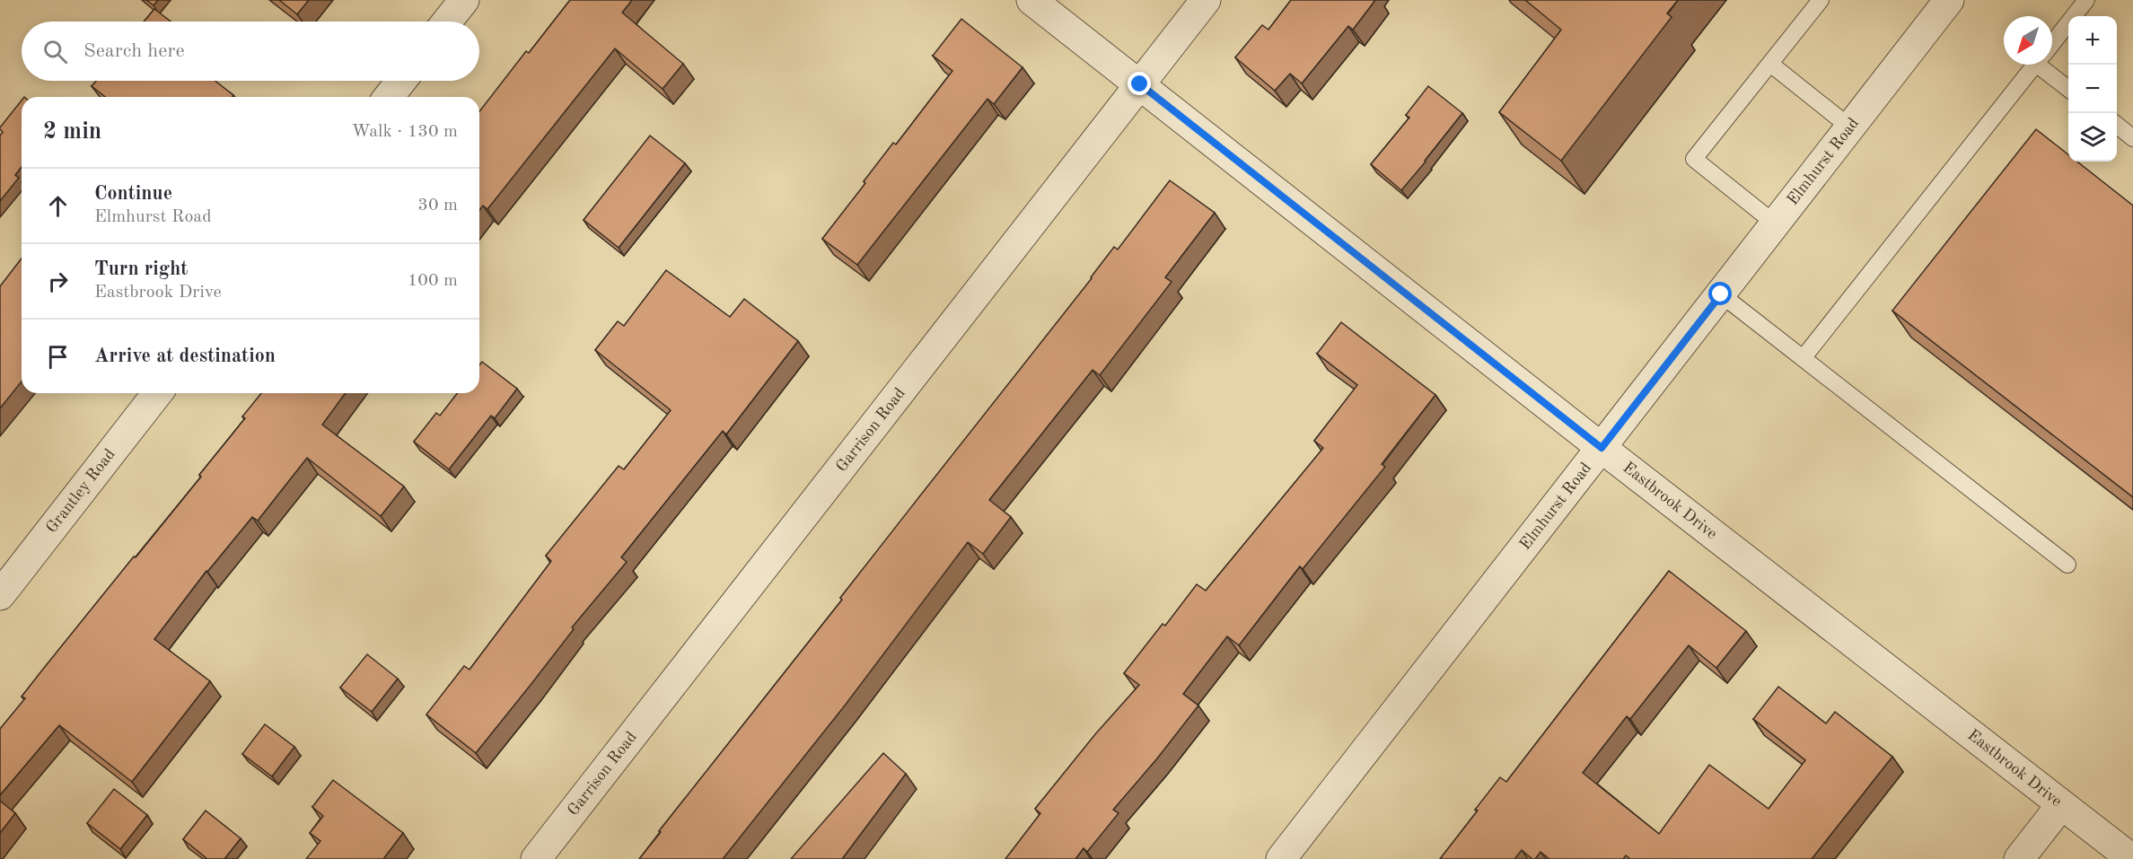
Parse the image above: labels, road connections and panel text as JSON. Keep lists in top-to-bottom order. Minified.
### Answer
{"streets":{"street":["Elmhurst Road","Garrison Road","Grantley Road","Eastbrook Drive"]},"crossings":[["Elmhurst Road","Eastbrook Drive"],["Garrison Road","Eastbrook Drive"]],"north":"bottom left","page":{"map_buttons":["+","−"],"search":"Search here","heading":["2 min","Walk · 130 m"],"list":[["Continue","Elmhurst Road","30 m"],["Turn right","Eastbrook Drive","100 m"],"Arrive at destination"]}}
